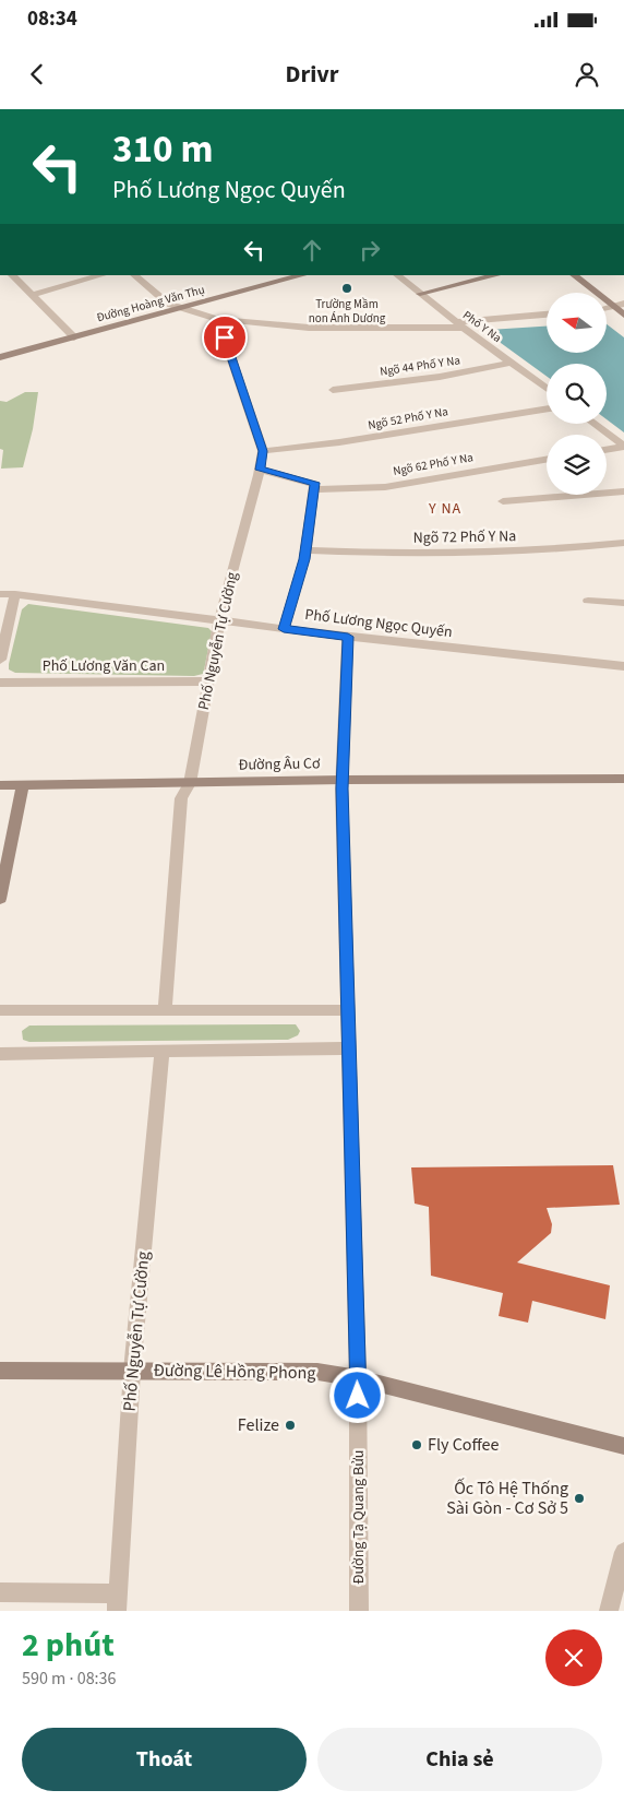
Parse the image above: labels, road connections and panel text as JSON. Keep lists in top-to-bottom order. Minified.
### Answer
{"streets":{"street":["Đường Hoàng Văn Thụ","Phố Y Na","Ngõ 44 Phố Y Na","Ngõ 52 Phố Y Na","Ngõ 62 Phố Y Na","Ngõ 72 Phố Y Na","Phố Lương Ngọc Quyến","Phố Nguyễn Tự Cường","Phố Lương Văn Can","Đường Âu Cơ","Đường Lê Hồng Phong","Đường Tạ Quang Bửu"]},"crossings":[["Phố Y Na","Ngõ 44 Phố Y Na"],["Ngõ 52 Phố Y Na","Phố Nguyễn Tự Cường"],["Phố Lương Ngọc Quyến","Phố Nguyễn Tự Cường"],["Phố Lương Ngọc Quyến","Đường Tạ Quang Bửu"],["Phố Nguyễn Tự Cường","Phố Lương Văn Can"],["Phố Nguyễn Tự Cường","Đường Âu Cơ"],["Phố Nguyễn Tự Cường","Đường Lê Hồng Phong"],["Đường Âu Cơ","Đường Tạ Quang Bửu"],["Đường Lê Hồng Phong","Đường Tạ Quang Bửu"]],"districts":["Y NA"],"places":["Trường Mầm non Ánh Dương","Felize","Fly Coffee","Ốc Tô Hệ Thống Sài Gòn - Cơ Sở 5"],"north":"left","page":{"status":"08:34","header":"Drivr","turn":["310 m","Phố Lương Ngọc Quyến"],"heading":["2 phút","590 m · 08:36"],"buttons":["Thoát","Chia sẻ"]}}
